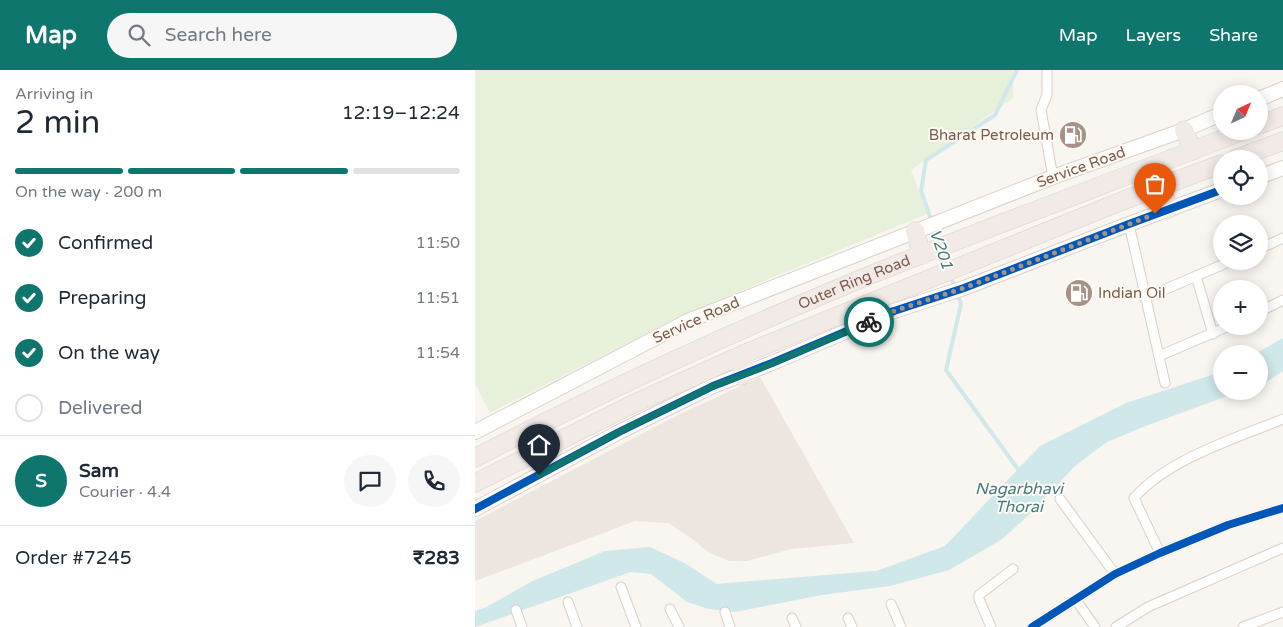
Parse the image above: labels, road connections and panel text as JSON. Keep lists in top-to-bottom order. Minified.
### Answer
{"streets":{"highway":["Outer Ring Road"],"street":["Service Road"]},"water":["V201","Nagarbhavi Thorai"],"places":{"fuel station":["Bharat Petroleum","Indian Oil"]},"north":"top right","page":{"header":"Map","search":"Search here","nav":["Map","Layers","Share"],"heading":["2 min","Arriving in","12:19–12:24"],"panel":["Sam","Courier · 4.4","Order #7245","₹283"],"map_buttons":["+","−"],"bar":"On the way · 200 m","list":[["Confirmed","11:50"],["Preparing","11:51"],["On the way","11:54"],"Delivered"],"round":"S"}}
